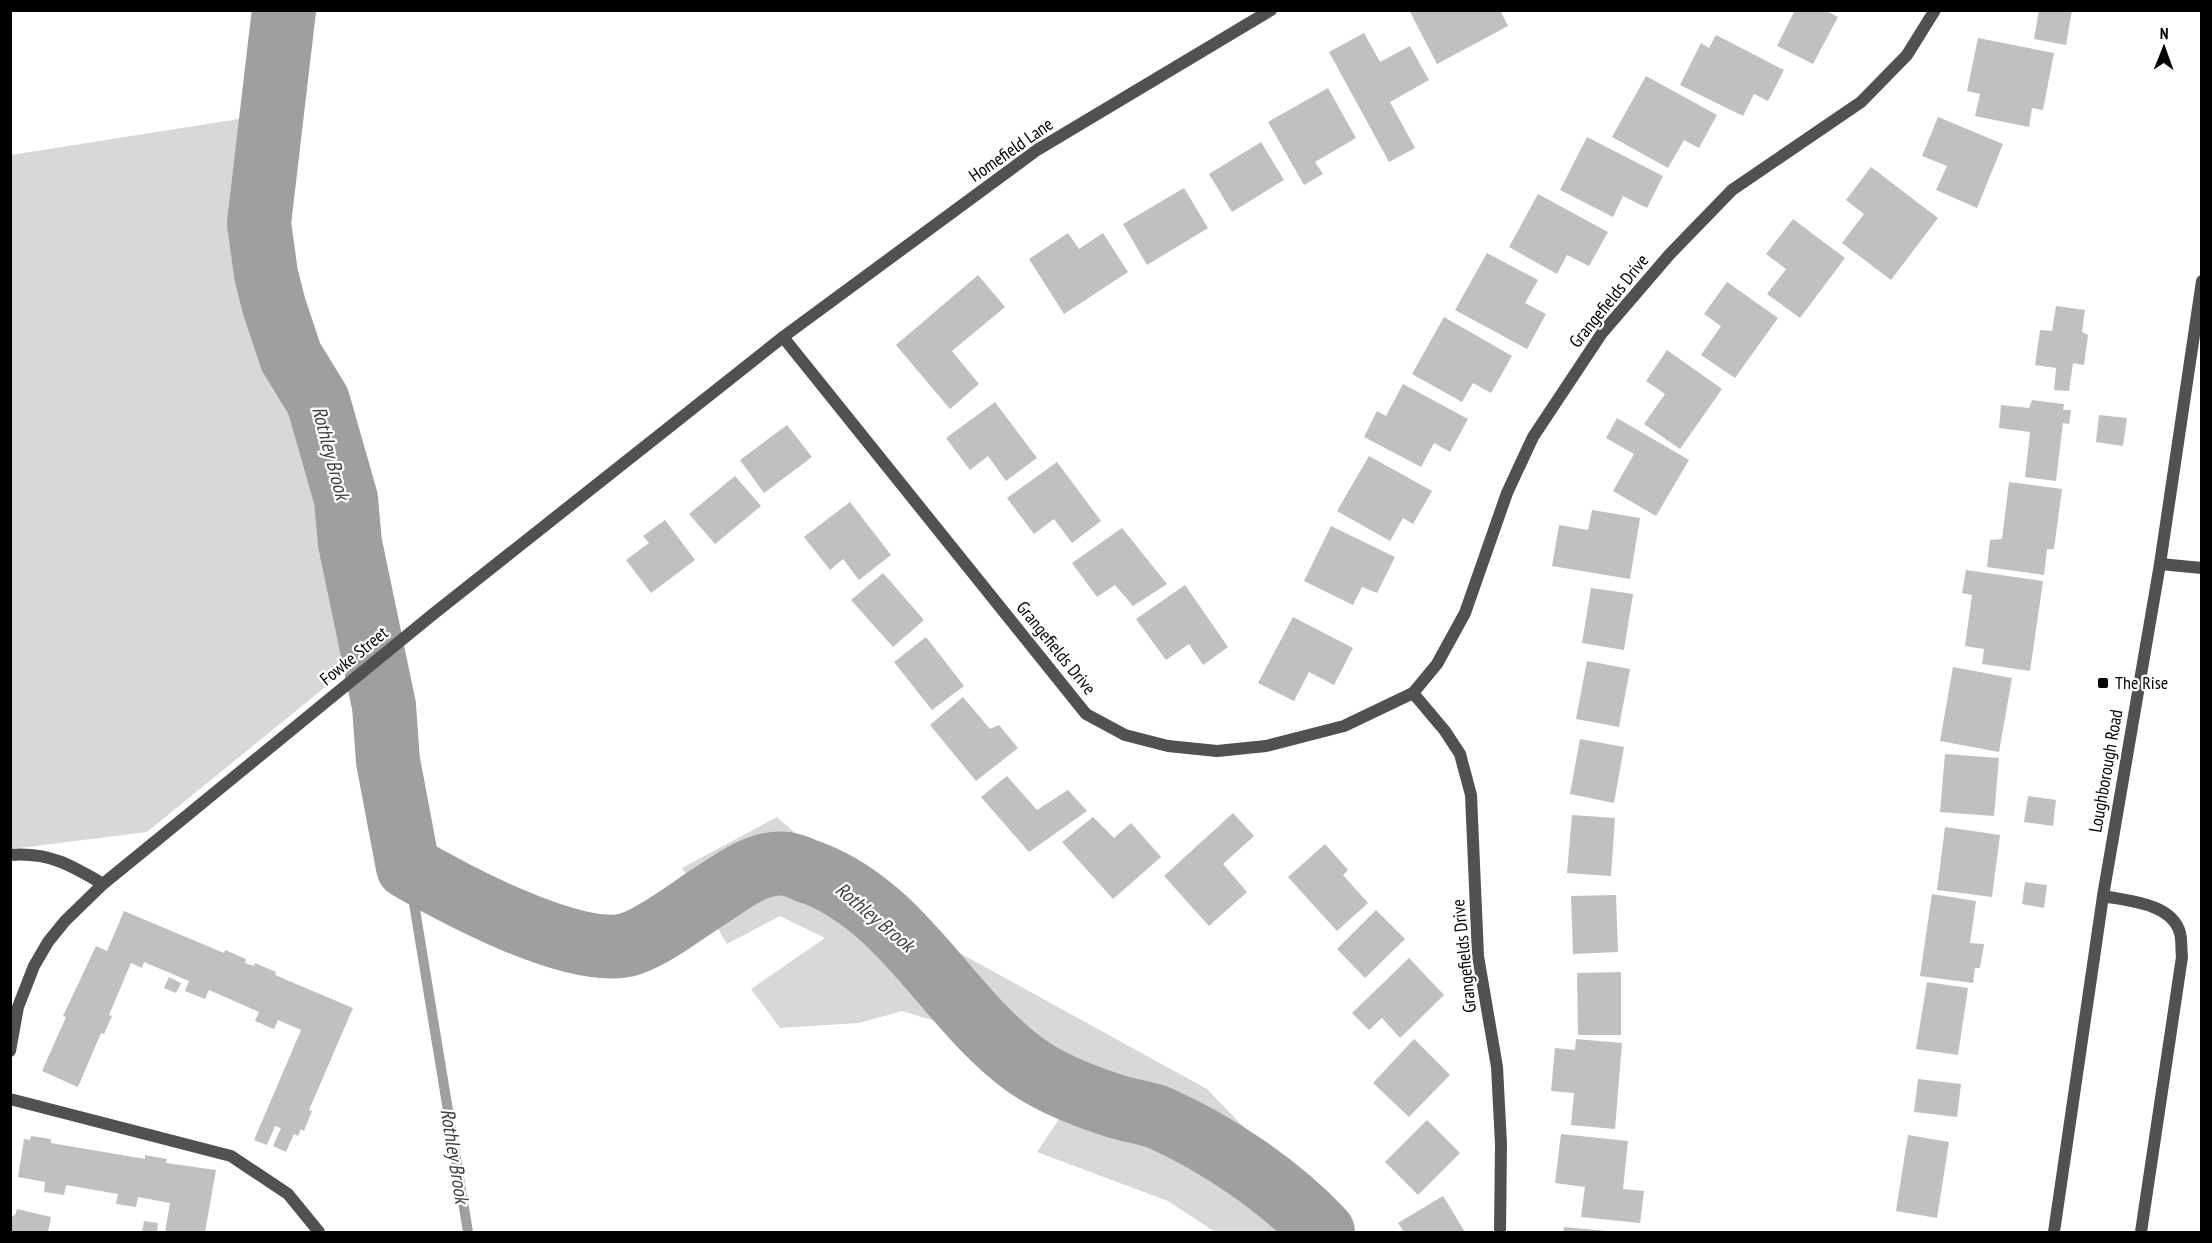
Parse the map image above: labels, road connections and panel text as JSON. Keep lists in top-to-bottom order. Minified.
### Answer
{"streets":{"street":["Homefield Lane","Grangefields Drive","Fowke Street","Loughborough Road"]},"crossings":[["Homefield Lane","Grangefields Drive"],["Homefield Lane","Fowke Street"],["Grangefields Drive","Fowke Street"]],"water":["Rothley Brook"],"places":{"transit":["The Rise"]},"north":"top"}
